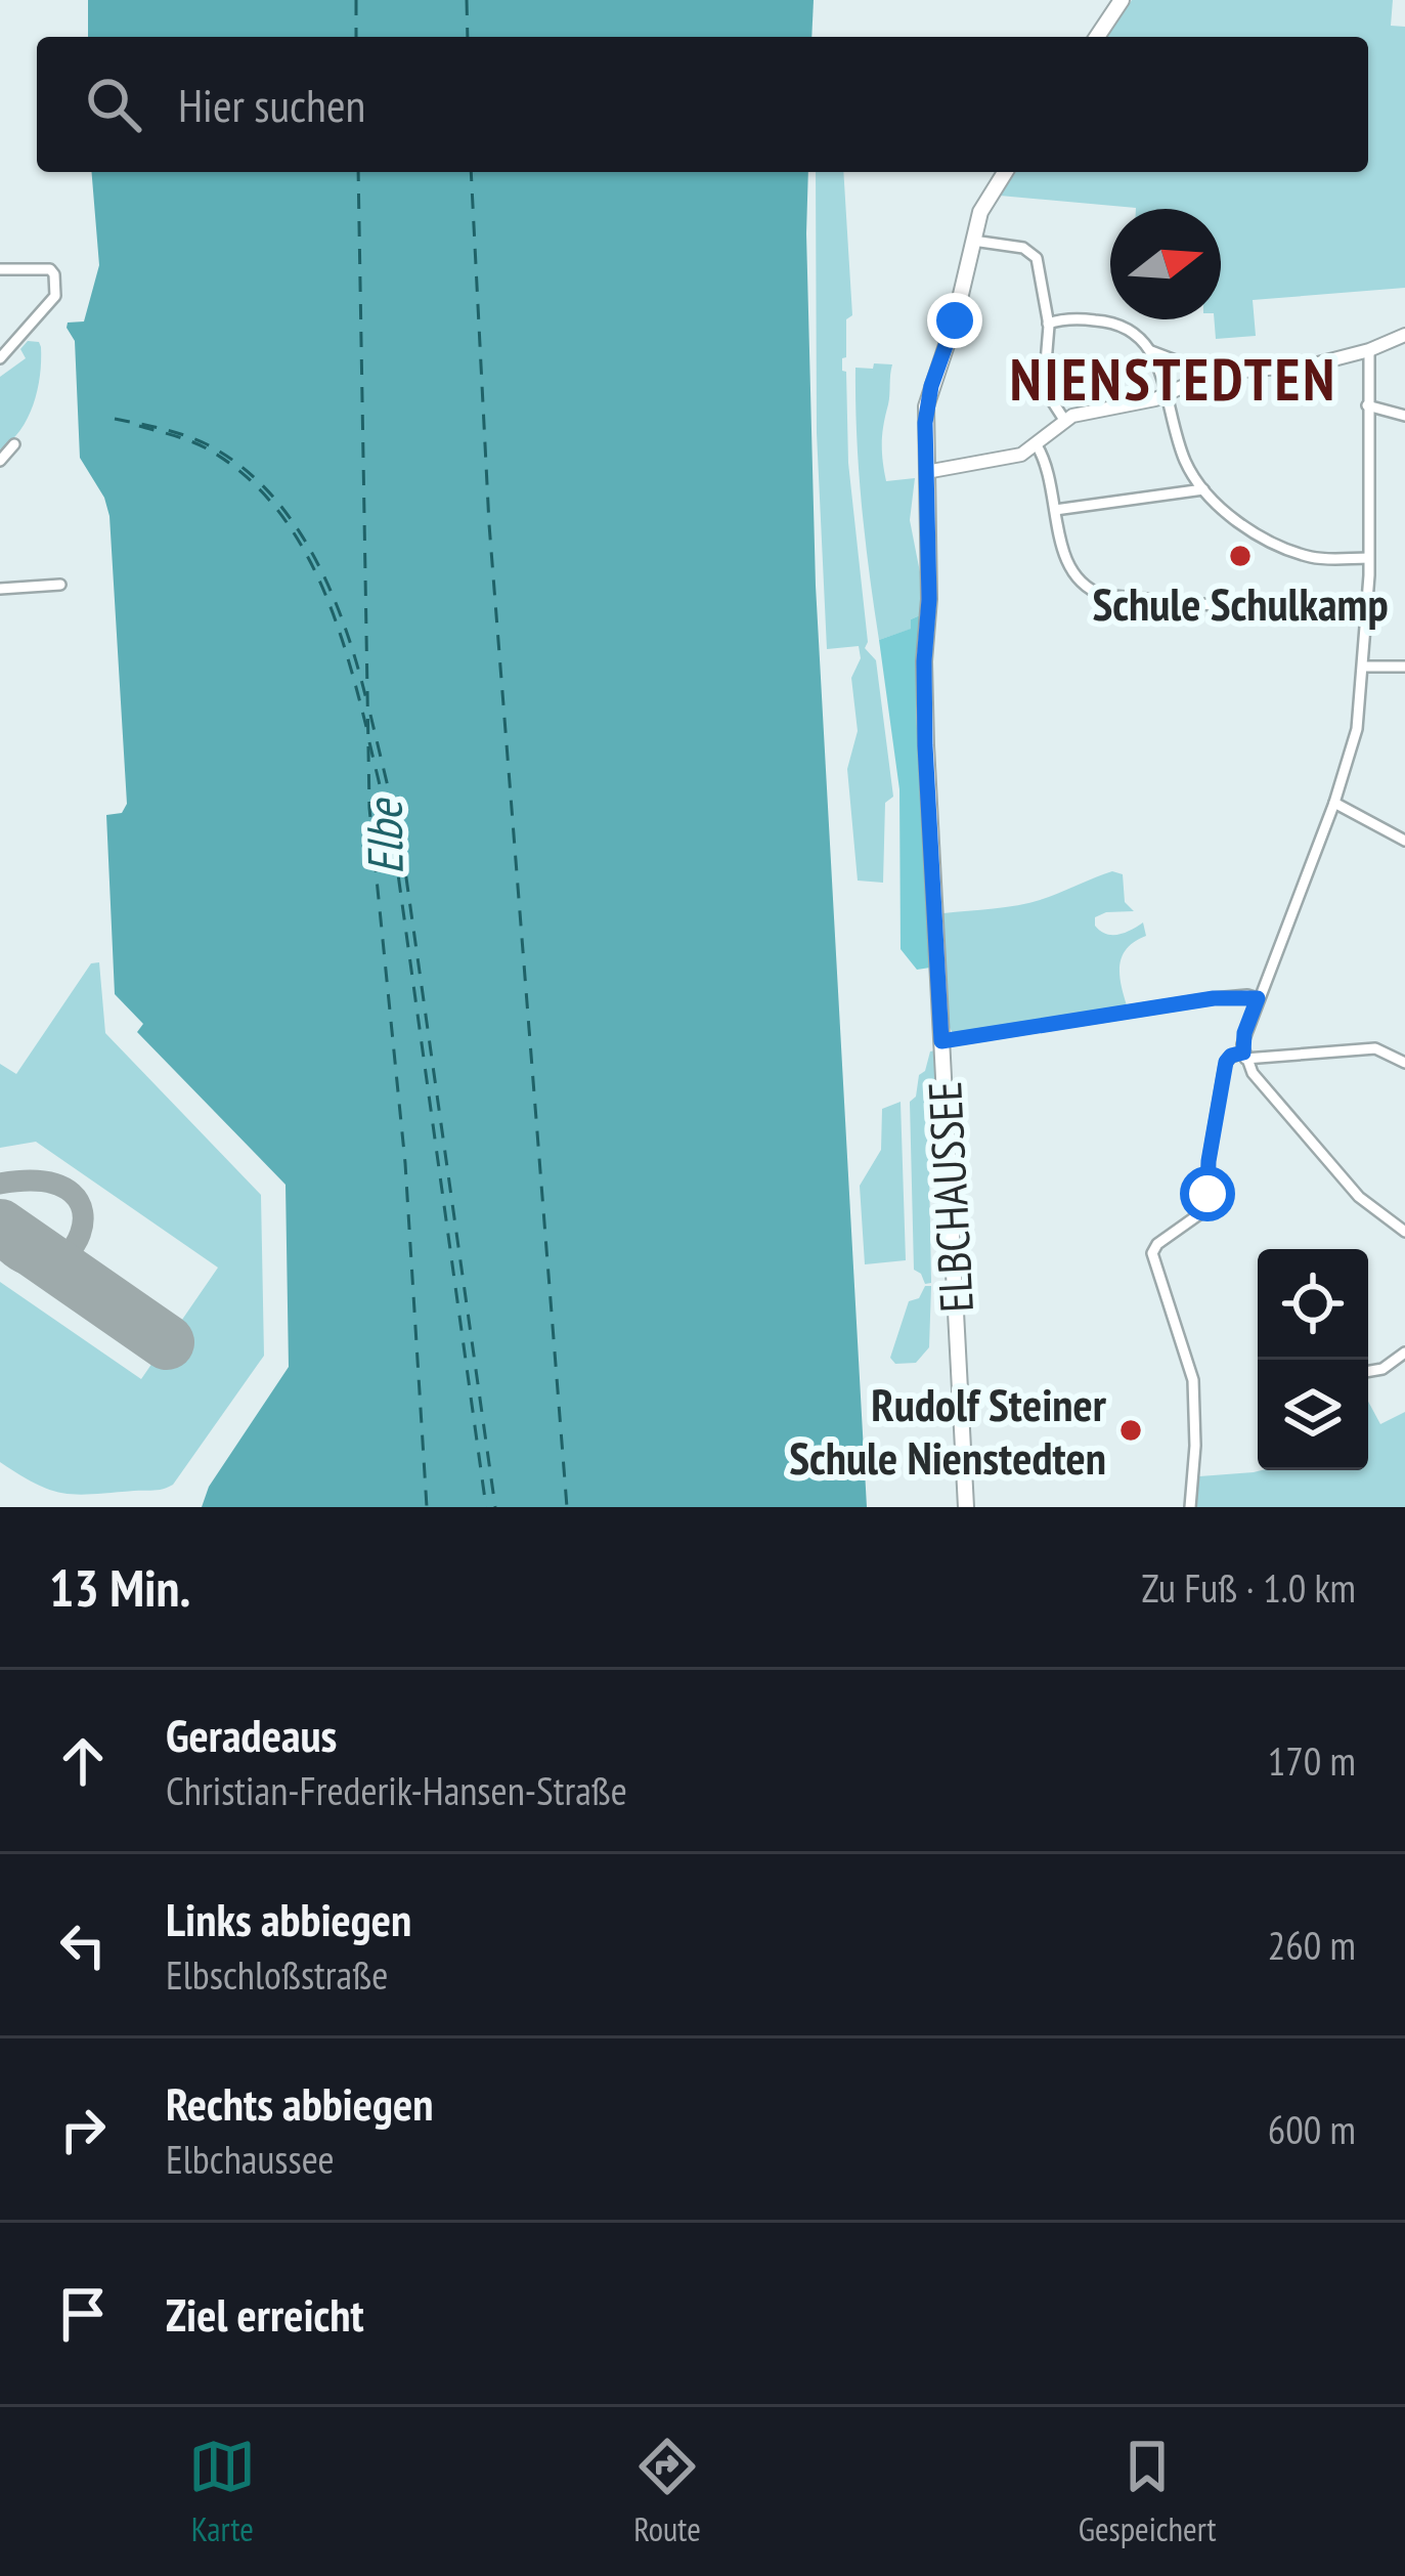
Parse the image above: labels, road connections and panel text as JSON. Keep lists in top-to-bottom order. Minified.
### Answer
{"streets":{"main road":["ELBCHAUSSEE"]},"districts":["NIENSTEDTEN"],"water":["Elbe"],"places":["Schule Schulkamp","Rudolf Steiner Schule Nienstedten"],"north":"right","page":{"search":"Hier suchen","heading":["13 Min.","Zu Fuß · 1.0 km"],"list":[["Geradeaus","Christian-Frederik-Hansen-Straße","170 m"],["Links abbiegen","Elbschloßstraße","260 m"],["Rechts abbiegen","Elbchaussee","600 m"],"Ziel erreicht"],"nav":["Karte","Route","Gespeichert"]}}
